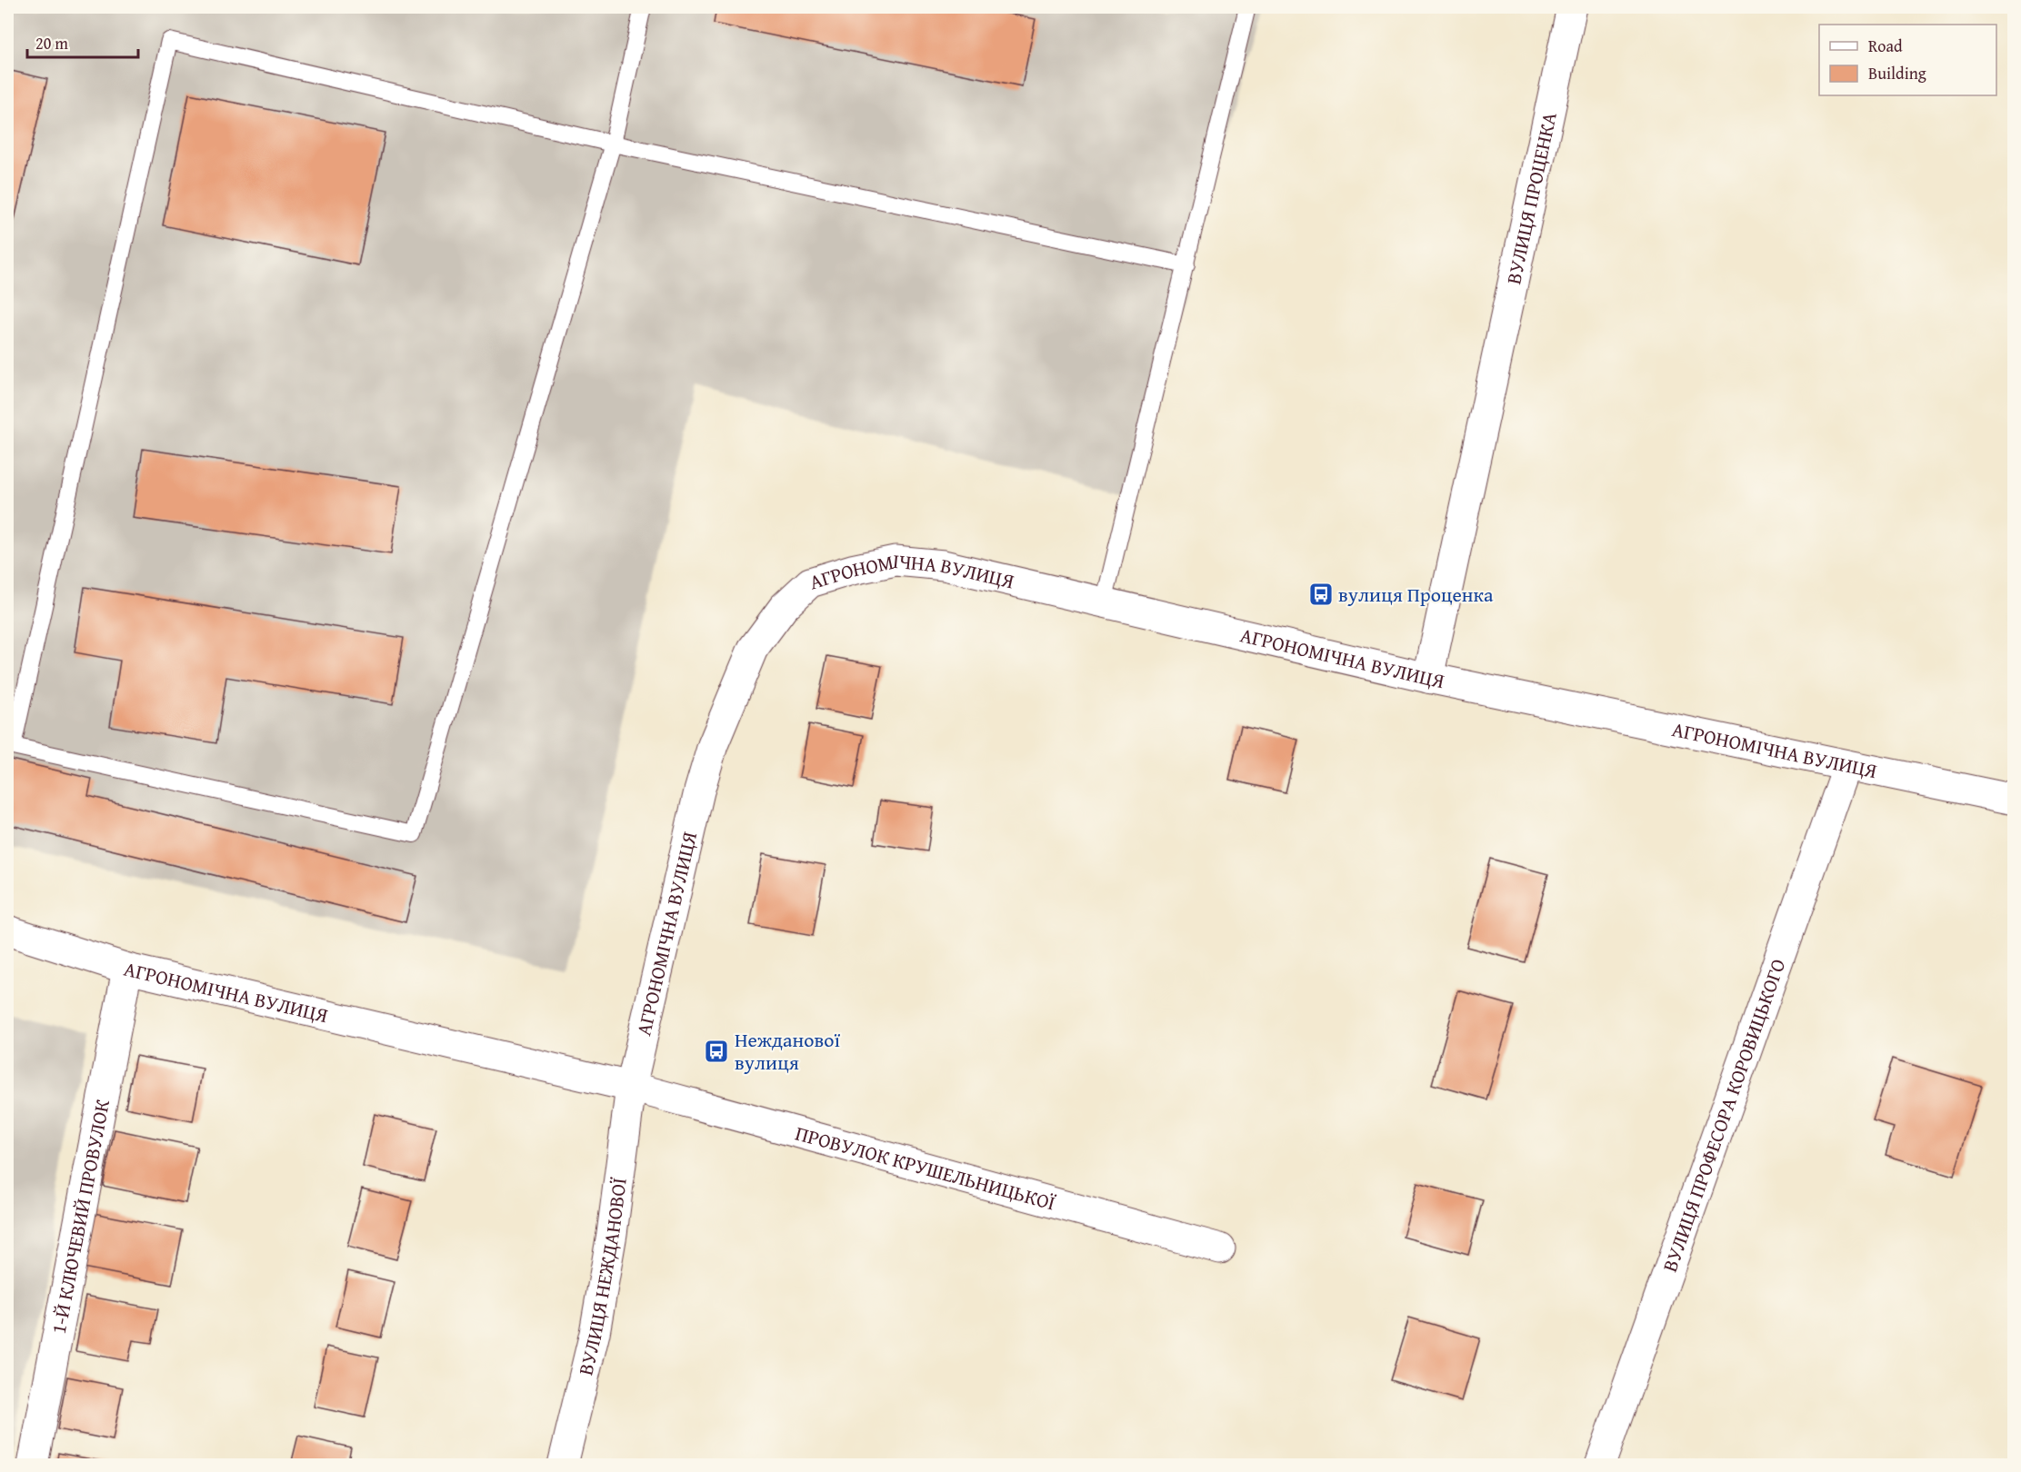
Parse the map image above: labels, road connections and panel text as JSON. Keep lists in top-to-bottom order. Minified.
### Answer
{"streets":{"street":["ВУЛИЦЯ ПРОЦЕНКА","АГРОНОМІЧНА ВУЛИЦЯ","ВУЛИЦЯ ПРОФЕСОРА КОРОВИЦЬКОГО","ПРОВУЛОК КРУШЕЛЬНИЦЬКОЇ","1-Й КЛЮЧЕВИЙ ПРОВУЛОК","ВУЛИЦЯ НЕЖДАНОВОЇ"]},"crossings":[["ВУЛИЦЯ ПРОЦЕНКА","АГРОНОМІЧНА ВУЛИЦЯ"],["АГРОНОМІЧНА ВУЛИЦЯ","ВУЛИЦЯ ПРОФЕСОРА КОРОВИЦЬКОГО"],["АГРОНОМІЧНА ВУЛИЦЯ","ПРОВУЛОК КРУШЕЛЬНИЦЬКОЇ"],["АГРОНОМІЧНА ВУЛИЦЯ","1-Й КЛЮЧЕВИЙ ПРОВУЛОК"],["АГРОНОМІЧНА ВУЛИЦЯ","ВУЛИЦЯ НЕЖДАНОВОЇ"],["ПРОВУЛОК КРУШЕЛЬНИЦЬКОЇ","ВУЛИЦЯ НЕЖДАНОВОЇ"]],"places":{"bus stop":["вулиця Проценка","Нежданової вулиця"]},"legend":["Road","Building"],"scale_bar":"20 m"}
